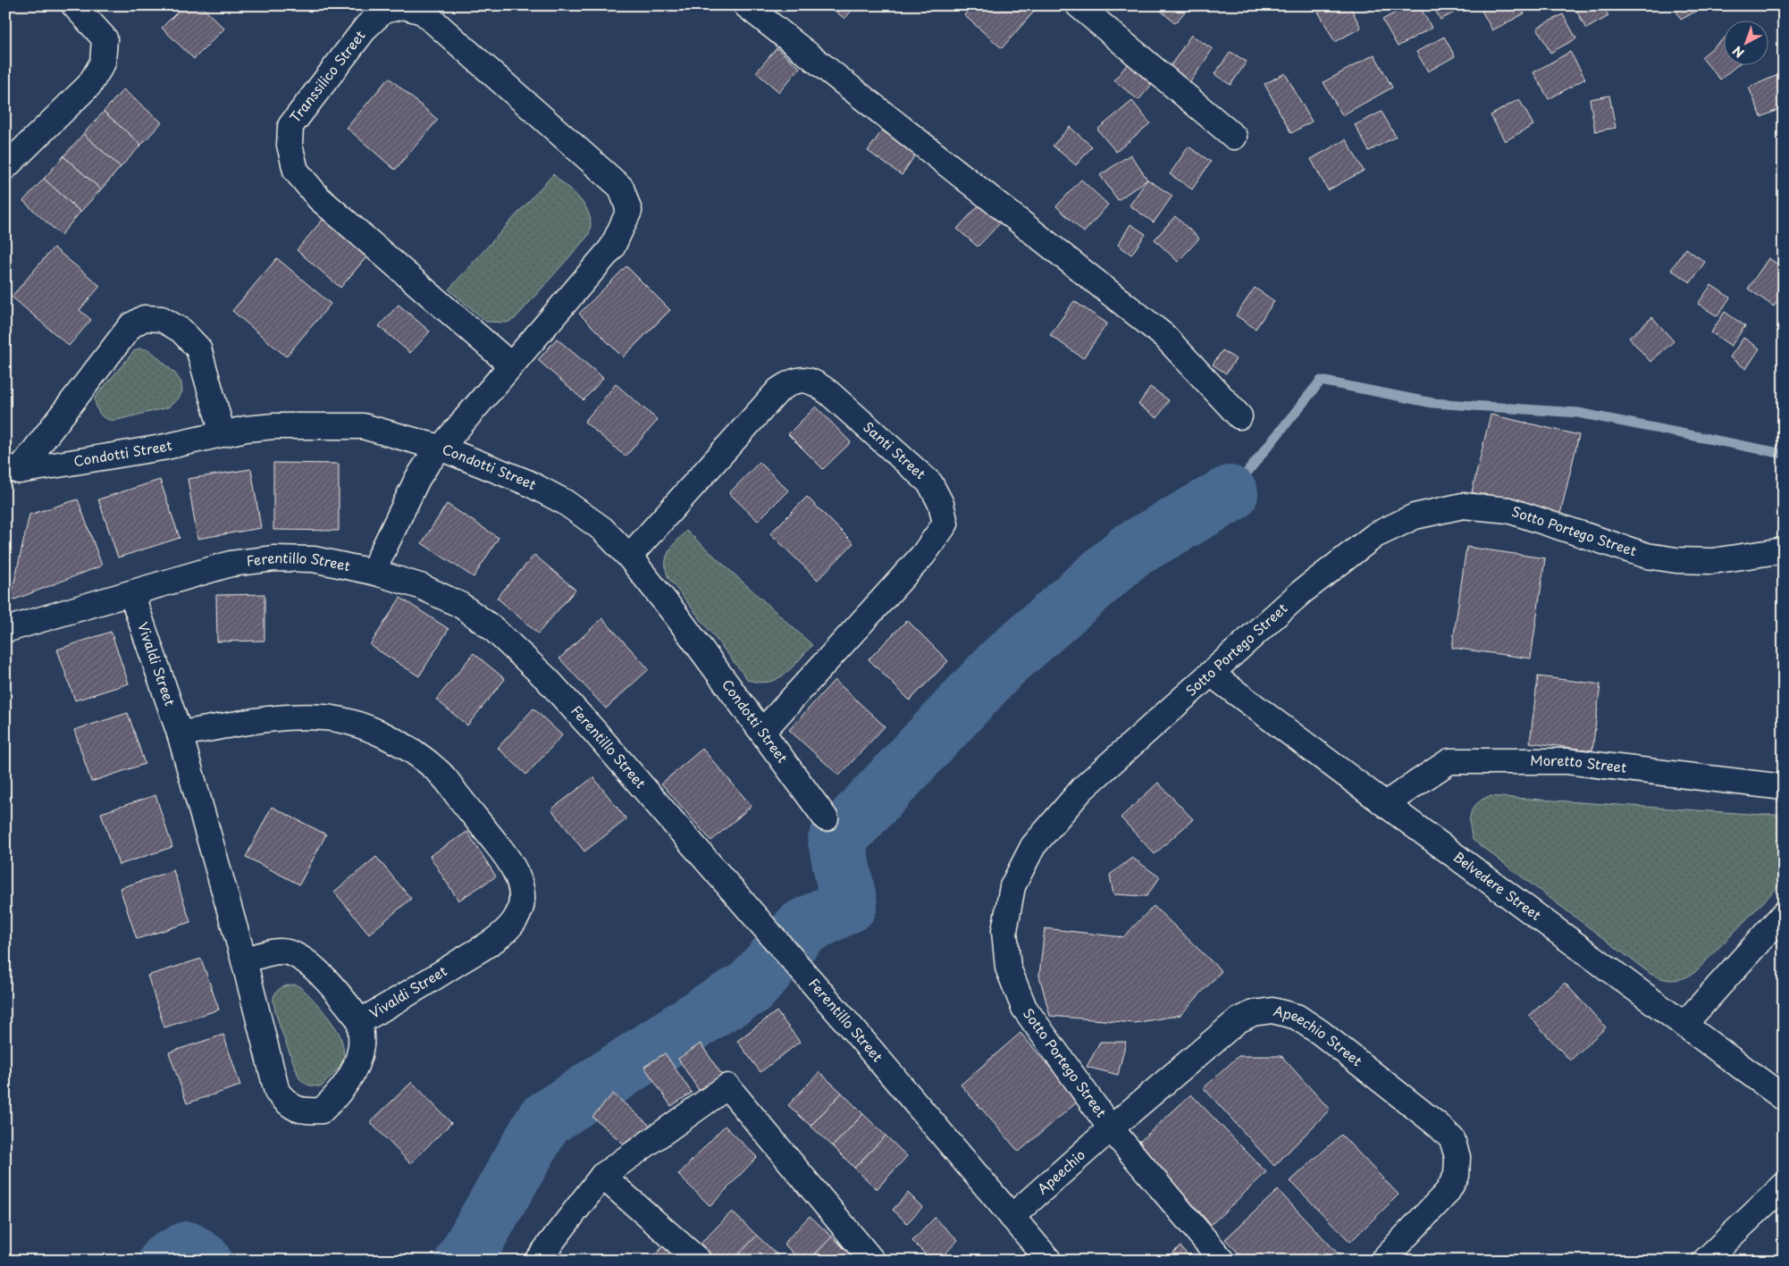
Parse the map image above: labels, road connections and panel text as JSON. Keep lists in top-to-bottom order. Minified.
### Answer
{"streets":{"street":["Transsilico Street","Santi Street","Condotti Street","Sotto Portego Street","Ferentillo Street","Vivaldi Street","Moretto Street","Belvedere Street","Apeechio Street","Apeechio"]},"crossings":[["Transsilico Street","Condotti Street"],["Transsilico Street","Ferentillo Street"],["Santi Street","Condotti Street"],["Sotto Portego Street","Belvedere Street"],["Sotto Portego Street","Apeechio Street"],["Sotto Portego Street","Apeechio"],["Ferentillo Street","Vivaldi Street"],["Ferentillo Street","Apeechio"],["Moretto Street","Belvedere Street"],["Apeechio Street","Apeechio"]],"north":"bottom left"}
